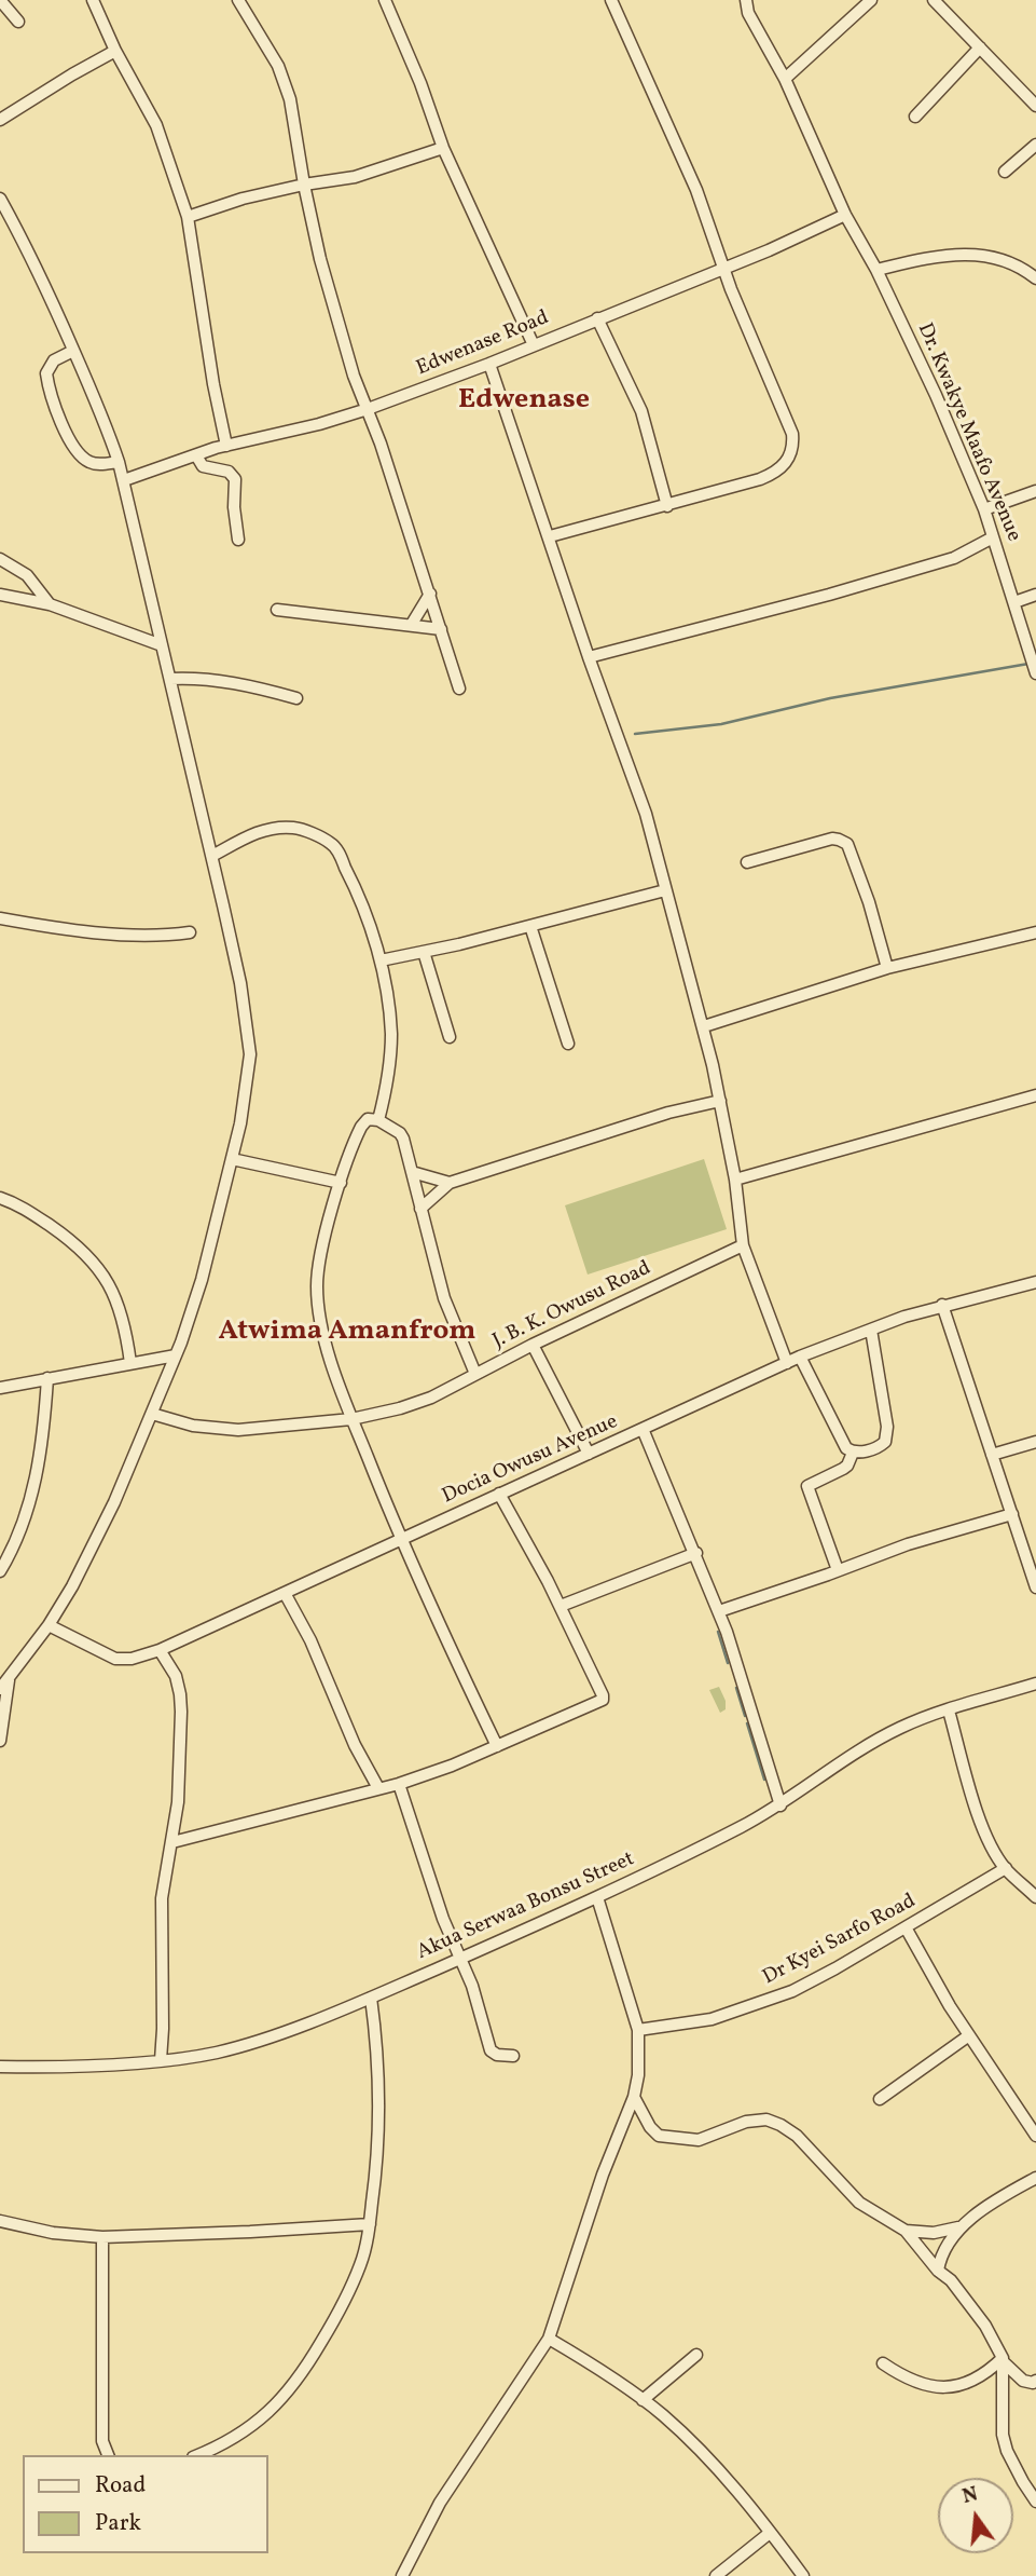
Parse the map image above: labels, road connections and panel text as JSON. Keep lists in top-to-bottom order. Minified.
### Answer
{"streets":{"street":["Edwenase Road","Dr. Kwakye Maafo Avenue","J. B. K. Owusu Road","Docia Owusu Avenue","Akua Serwaa Bonsu Street","Dr Kyei Sarfo Road"]},"crossings":[["Edwenase Road","Dr. Kwakye Maafo Avenue"]],"districts":["Edwenase","Atwima Amanfrom"],"legend":["Road","Park"],"north":"top"}
